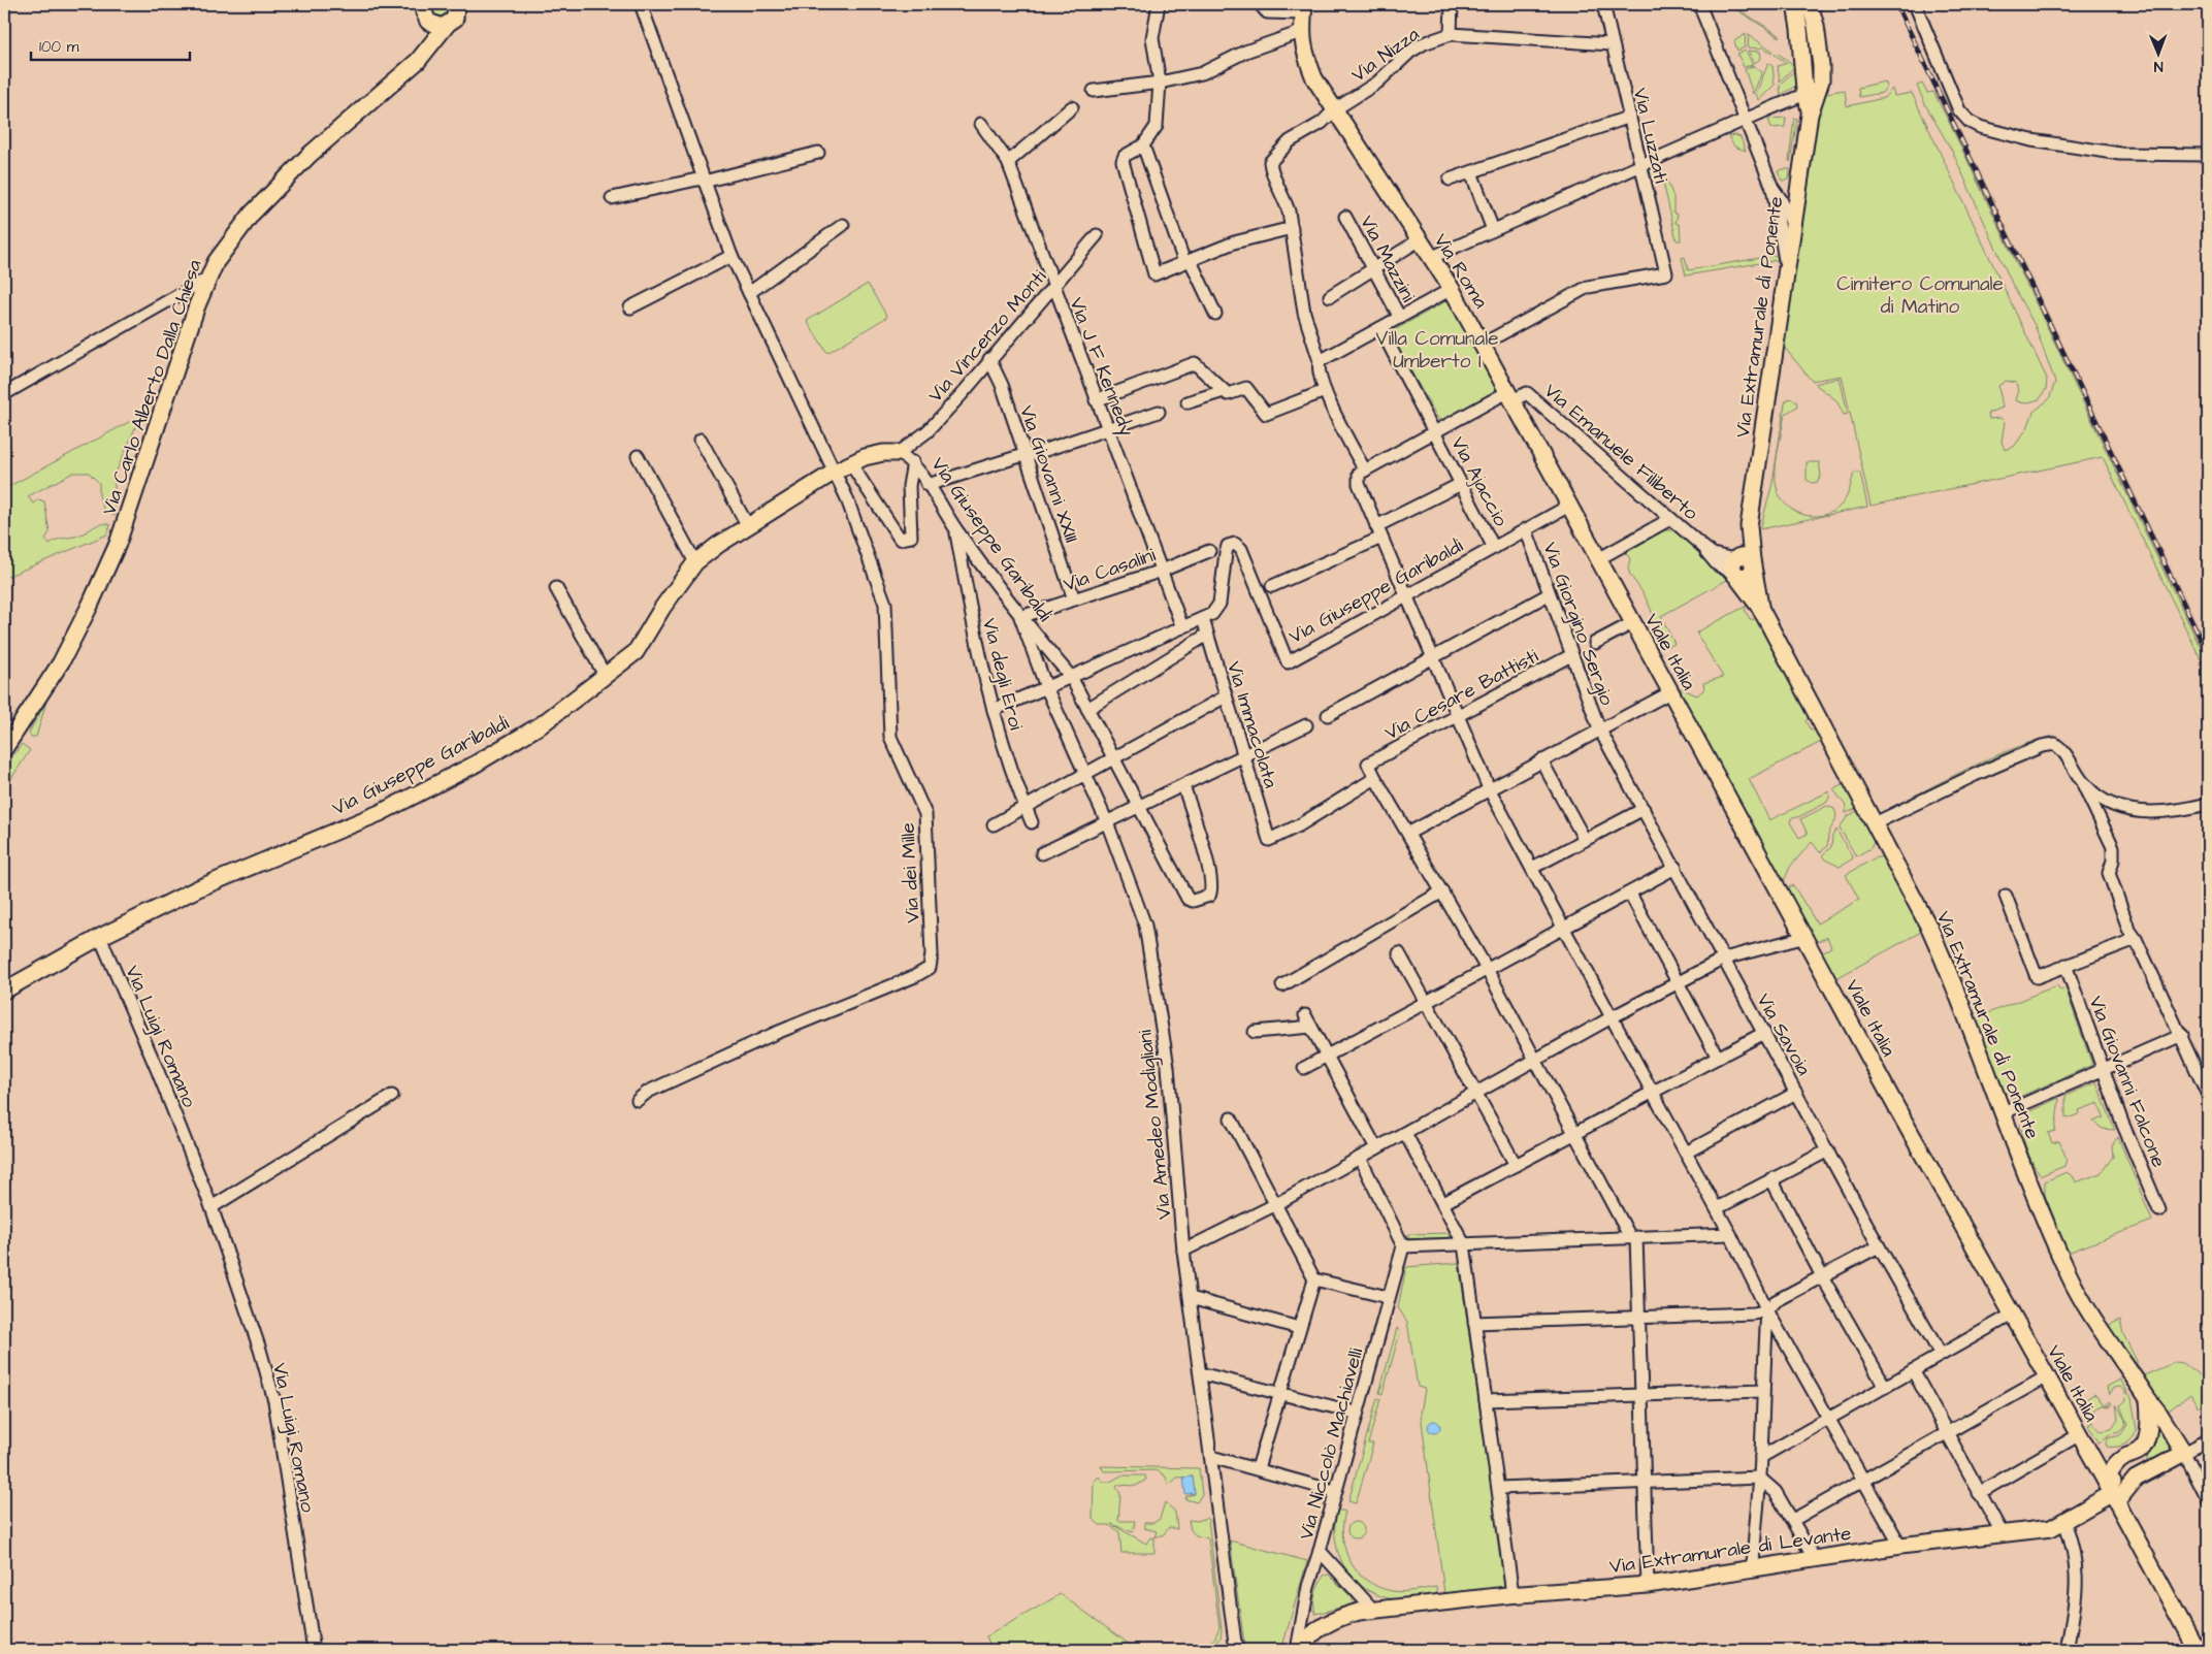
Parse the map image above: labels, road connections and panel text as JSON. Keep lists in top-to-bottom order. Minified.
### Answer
{"streets":{"main road":["Via Roma","Via Extramurale di Ponente","Via Carlo Alberto Dalla Chiesa","Via Giuseppe Garibaldi","Viale Italia","Via Extramurale di Levante"],"street":["Via Nizza","Via Luzzati","Via Mazzini","Via Vincenzo Monti","Via J F Kennedy","Via Emanuele Filiberto","Via Giovanni XXIII","Via Ajaccio","Via Casalini","Via Giorgino Sergio","Via degli Eroi","Via Cesare Battisti","Via Immacolata","Via dei Mille","Via Savoia","Via Luigi Romano","Via Giovanni Falcone","Via Amedeo Modigliani","Via Niccolò Machiavelli"]},"crossings":[["Via Nizza","Via Luzzati"],["Via Nizza","Via Roma"],["Via Luzzati","Via Roma"],["Via Roma","Via Emanuele Filiberto"],["Via Roma","Via Giuseppe Garibaldi"],["Via Roma","Viale Italia"],["Via Extramurale di Ponente","Via Emanuele Filiberto"],["Via Extramurale di Ponente","Via Extramurale di Levante"],["Via Vincenzo Monti","Via J F Kennedy"],["Via Vincenzo Monti","Via Giovanni XXIII"],["Via Vincenzo Monti","Via Giuseppe Garibaldi"],["Via J F Kennedy","Via Giuseppe Garibaldi"],["Via J F Kennedy","Via Casalini"],["Via Giovanni XXIII","Via Casalini"],["Via Ajaccio","Via Giuseppe Garibaldi"],["Via Giuseppe Garibaldi","Via Casalini"],["Via Giuseppe Garibaldi","Via Giorgino Sergio"],["Via Giuseppe Garibaldi","Via degli Eroi"],["Via Giuseppe Garibaldi","Via Immacolata"],["Via Giuseppe Garibaldi","Via dei Mille"],["Via Giuseppe Garibaldi","Via Luigi Romano"],["Via Giuseppe Garibaldi","Via Amedeo Modigliani"],["Via Casalini","Via Amedeo Modigliani"],["Via Giorgino Sergio","Via Cesare Battisti"],["Via Giorgino Sergio","Via Savoia"],["Viale Italia","Via Extramurale di Levante"],["Via Cesare Battisti","Via Immacolata"],["Via Niccolò Machiavelli","Via Extramurale di Levante"]],"parks":["Cimitero Comunale di Matino","Villa Comunale Umberto I"],"scale_bar":"100 m","north":"bottom"}
